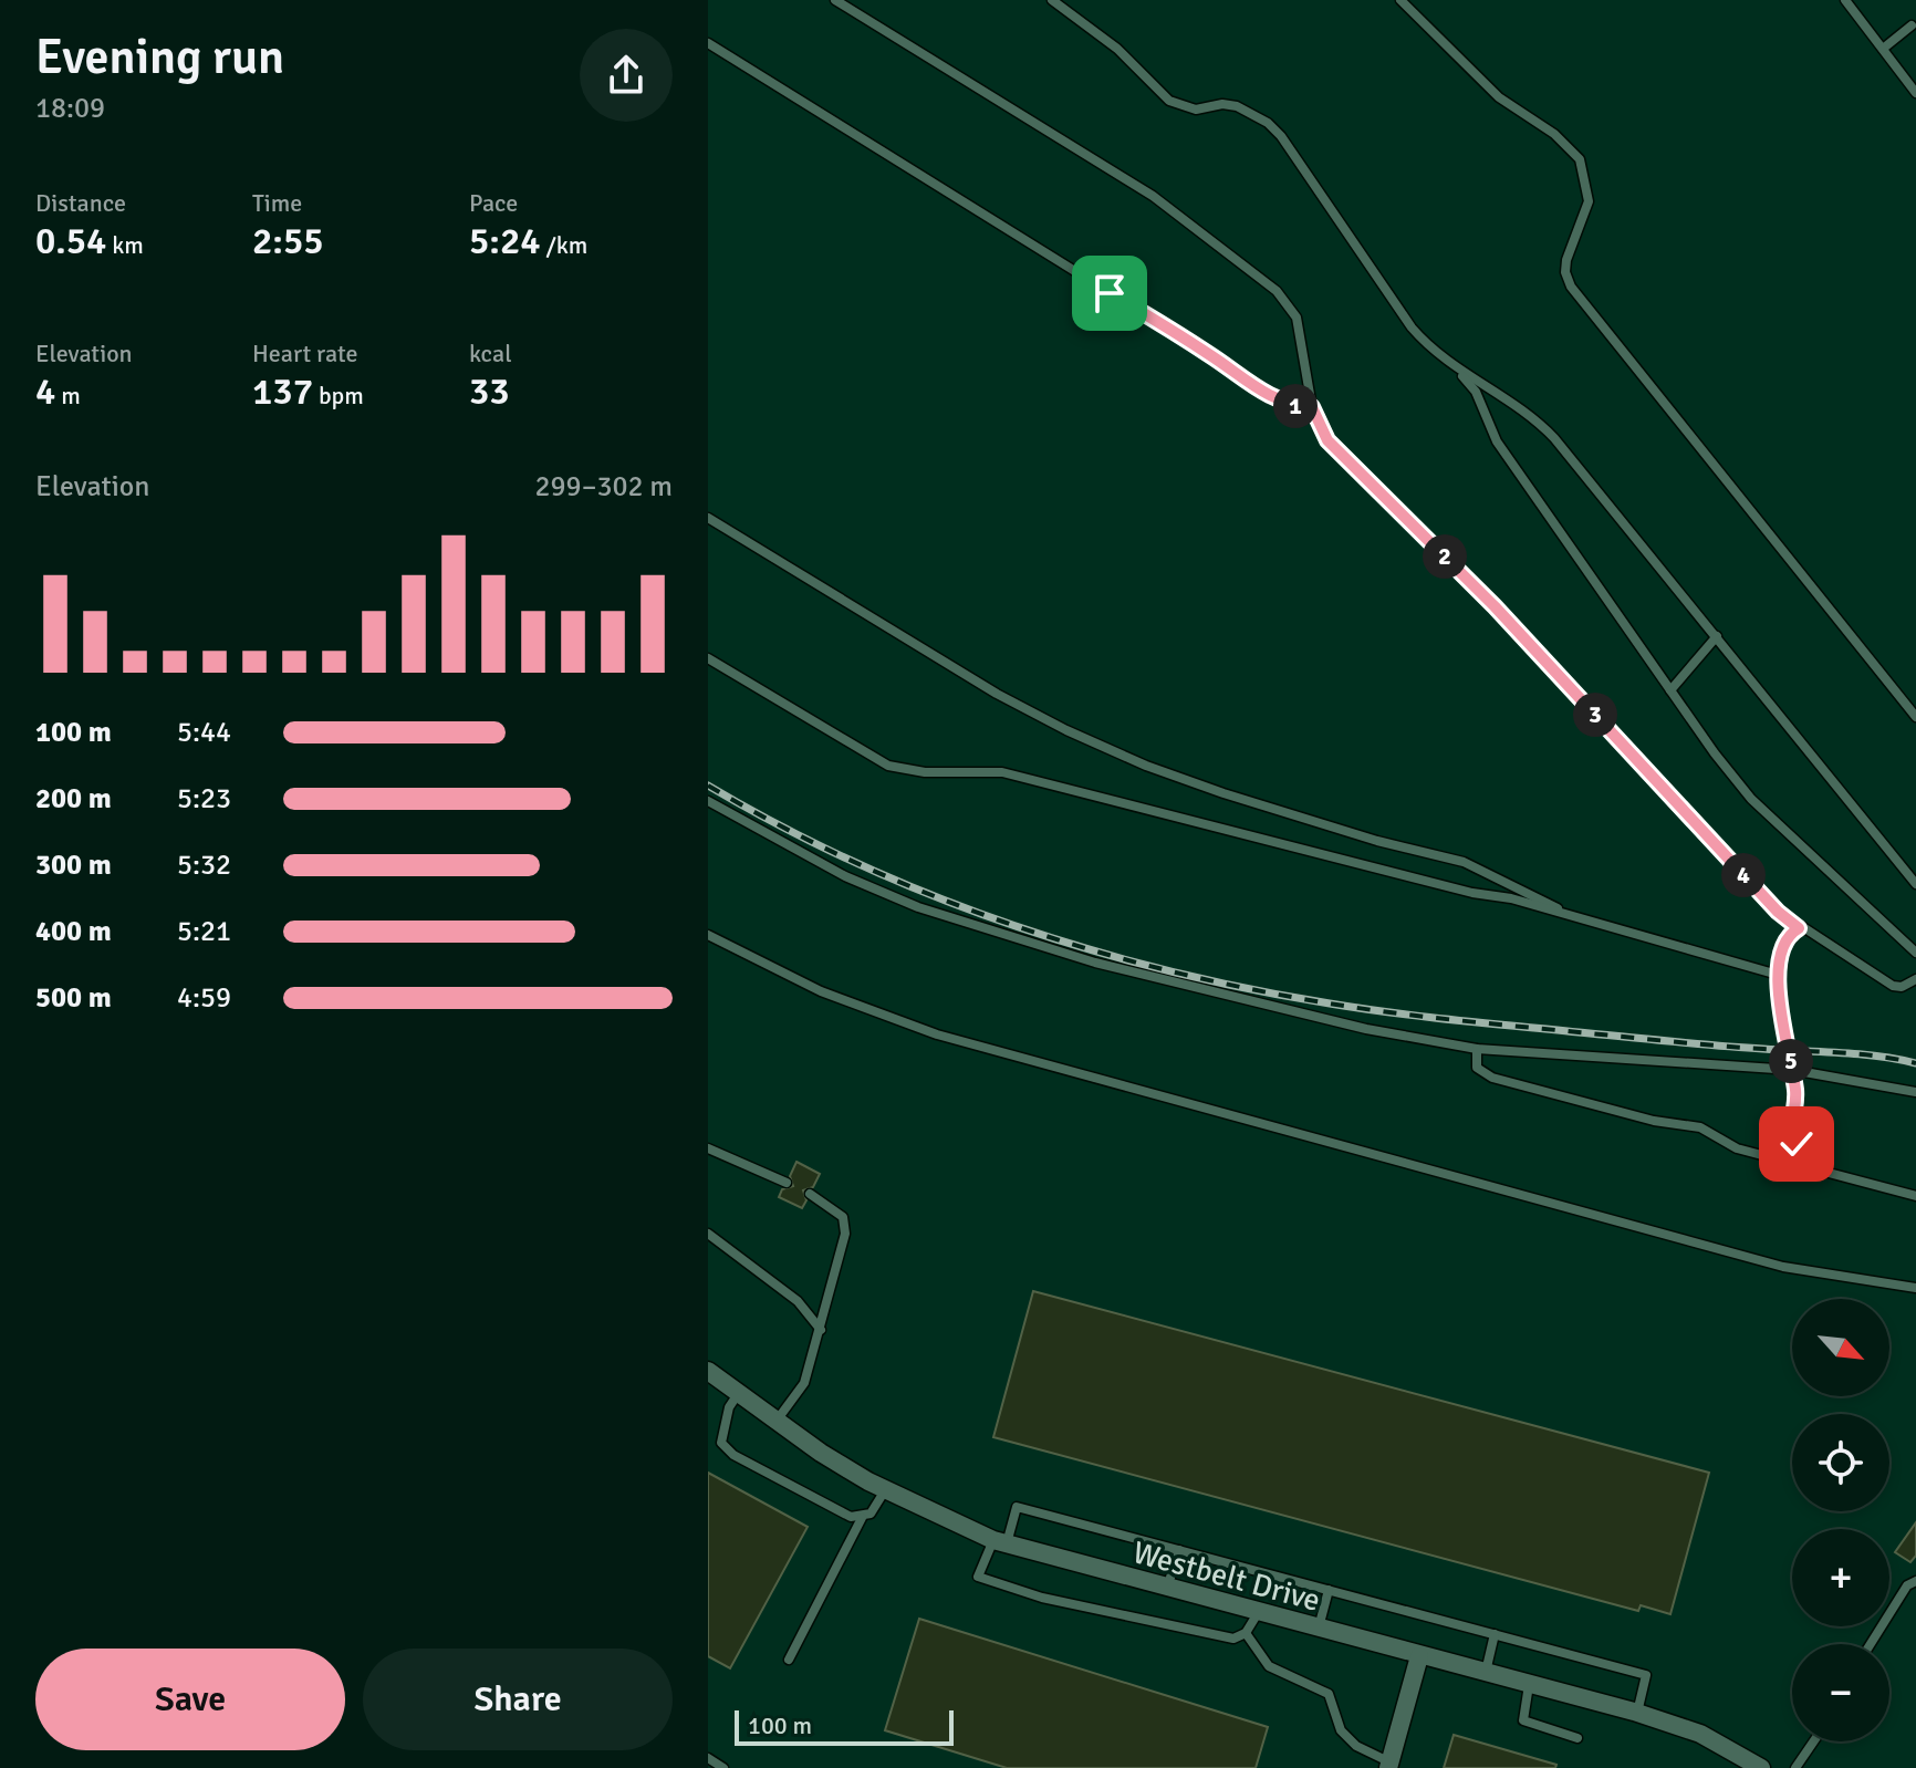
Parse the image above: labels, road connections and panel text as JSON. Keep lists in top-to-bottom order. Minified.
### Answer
{"streets":{"street":["Westbelt Drive"]},"scale_bar":"100 m","north":"bottom right","page":{"heading":["Evening run","18:09"],"stats":[["Distance","0.54 km"],["Time","2:55"],["Pace","5:24 /km"],["Elevation","4 m"],["Heart rate","137 bpm"],["kcal","33"]],"pins":["1","2","3","4","5"],"chart":["Elevation","299–302 m"],"list":[{"name":"100 m","note":"5:44"},{"name":"200 m","note":"5:23"},{"name":"300 m","note":"5:32"},{"name":"400 m","note":"5:21"},{"name":"500 m","note":"4:59"}],"map_buttons":["+","−"],"buttons":["Save","Share"],"scale":"100 m"}}
